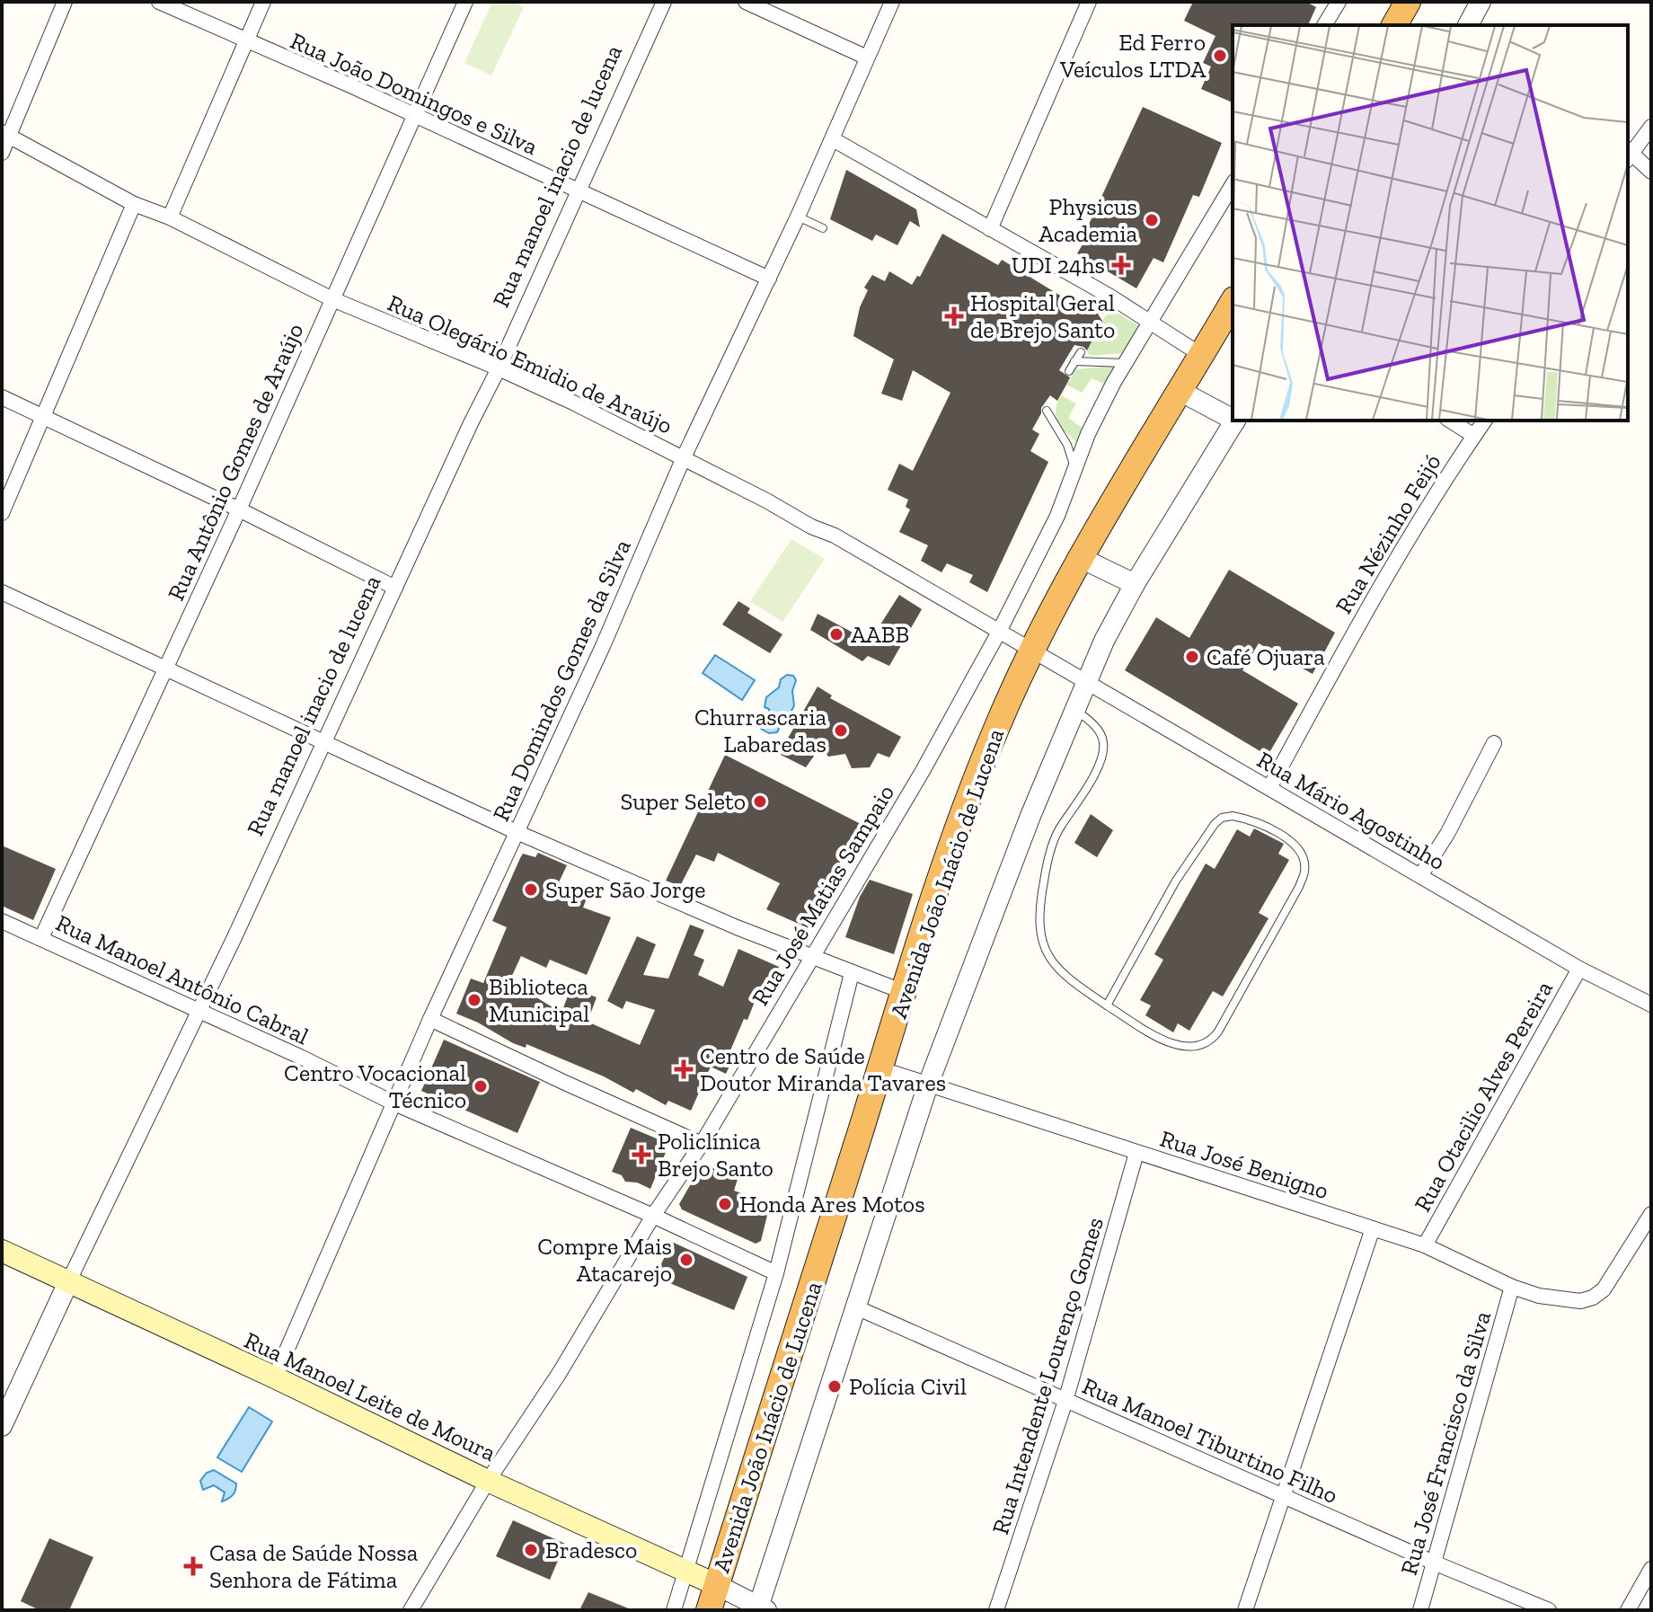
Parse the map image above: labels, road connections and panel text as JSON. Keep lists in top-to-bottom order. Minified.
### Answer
{"streets":{"highway":["Avenida João Inácio de Lucena"],"main road":["Rua Manoel Leite de Moura"],"street":["Rua João Domingos e Silva","Rua manoel inacio de lucena","Rua Olegário Emidio de Araújo","Rua Antônio Gomes de Araújo","Rua Nézinho Feijó","Rua Domindos Gomes da Silva","Rua Mário Agostinho","Rua José Matias Sampaio","Rua Manoel Antônio Cabral","Rua Otacilio Alves Pereira","Rua José Benigno","Rua Intendente Lourenço Gomes","Rua Manoel Tiburtino Filho","Rua José Francisco da Silva"]},"crossings":[["Rua João Domingos e Silva","Rua manoel inacio de lucena"],["Rua João Domingos e Silva","Rua Antônio Gomes de Araújo"],["Rua João Domingos e Silva","Rua Domindos Gomes da Silva"],["Rua manoel inacio de lucena","Rua Olegário Emidio de Araújo"],["Rua manoel inacio de lucena","Rua Manoel Antônio Cabral"],["Rua manoel inacio de lucena","Rua Manoel Leite de Moura"],["Rua Olegário Emidio de Araújo","Rua Antônio Gomes de Araújo"],["Rua Olegário Emidio de Araújo","Rua Domindos Gomes da Silva"],["Rua Olegário Emidio de Araújo","Rua Mário Agostinho"],["Rua Olegário Emidio de Araújo","Avenida João Inácio de Lucena"],["Rua Olegário Emidio de Araújo","Rua José Matias Sampaio"],["Rua Antônio Gomes de Araújo","Rua Manoel Antônio Cabral"],["Rua Nézinho Feijó","Rua Mário Agostinho"],["Rua Domindos Gomes da Silva","Rua Manoel Antônio Cabral"],["Rua Domindos Gomes da Silva","Rua Manoel Leite de Moura"],["Rua Mário Agostinho","Avenida João Inácio de Lucena"],["Rua Mário Agostinho","Rua Otacilio Alves Pereira"],["Avenida João Inácio de Lucena","Rua José Benigno"],["Avenida João Inácio de Lucena","Rua Manoel Leite de Moura"],["Avenida João Inácio de Lucena","Rua Manoel Tiburtino Filho"],["Rua José Matias Sampaio","Rua Manoel Antônio Cabral"],["Rua José Matias Sampaio","Rua Manoel Leite de Moura"],["Rua Otacilio Alves Pereira","Rua José Benigno"],["Rua José Benigno","Rua Intendente Lourenço Gomes"],["Rua José Benigno","Rua José Francisco da Silva"],["Rua Intendente Lourenço Gomes","Rua Manoel Tiburtino Filho"],["Rua Manoel Tiburtino Filho","Rua José Francisco da Silva"]],"places":{"other":["Ed Ferro Veículos LTDA","Physicus Academia","AABB","Café Ojuara","Churrascaria Labaredas","Super Seleto","Super São Jorge","Biblioteca Municipal","Centro Vocacional Técnico","Honda Ares Motos","Compre Mais Atacarejo","Polícia Civil","Bradesco"],"health":["UDI 24hs","Hospital Geral de Brejo Santo","Centro de Saúde Doutor Miranda Tavares","Policlínica Brejo Santo","Casa de Saúde Nossa Senhora de Fátima"]}}
